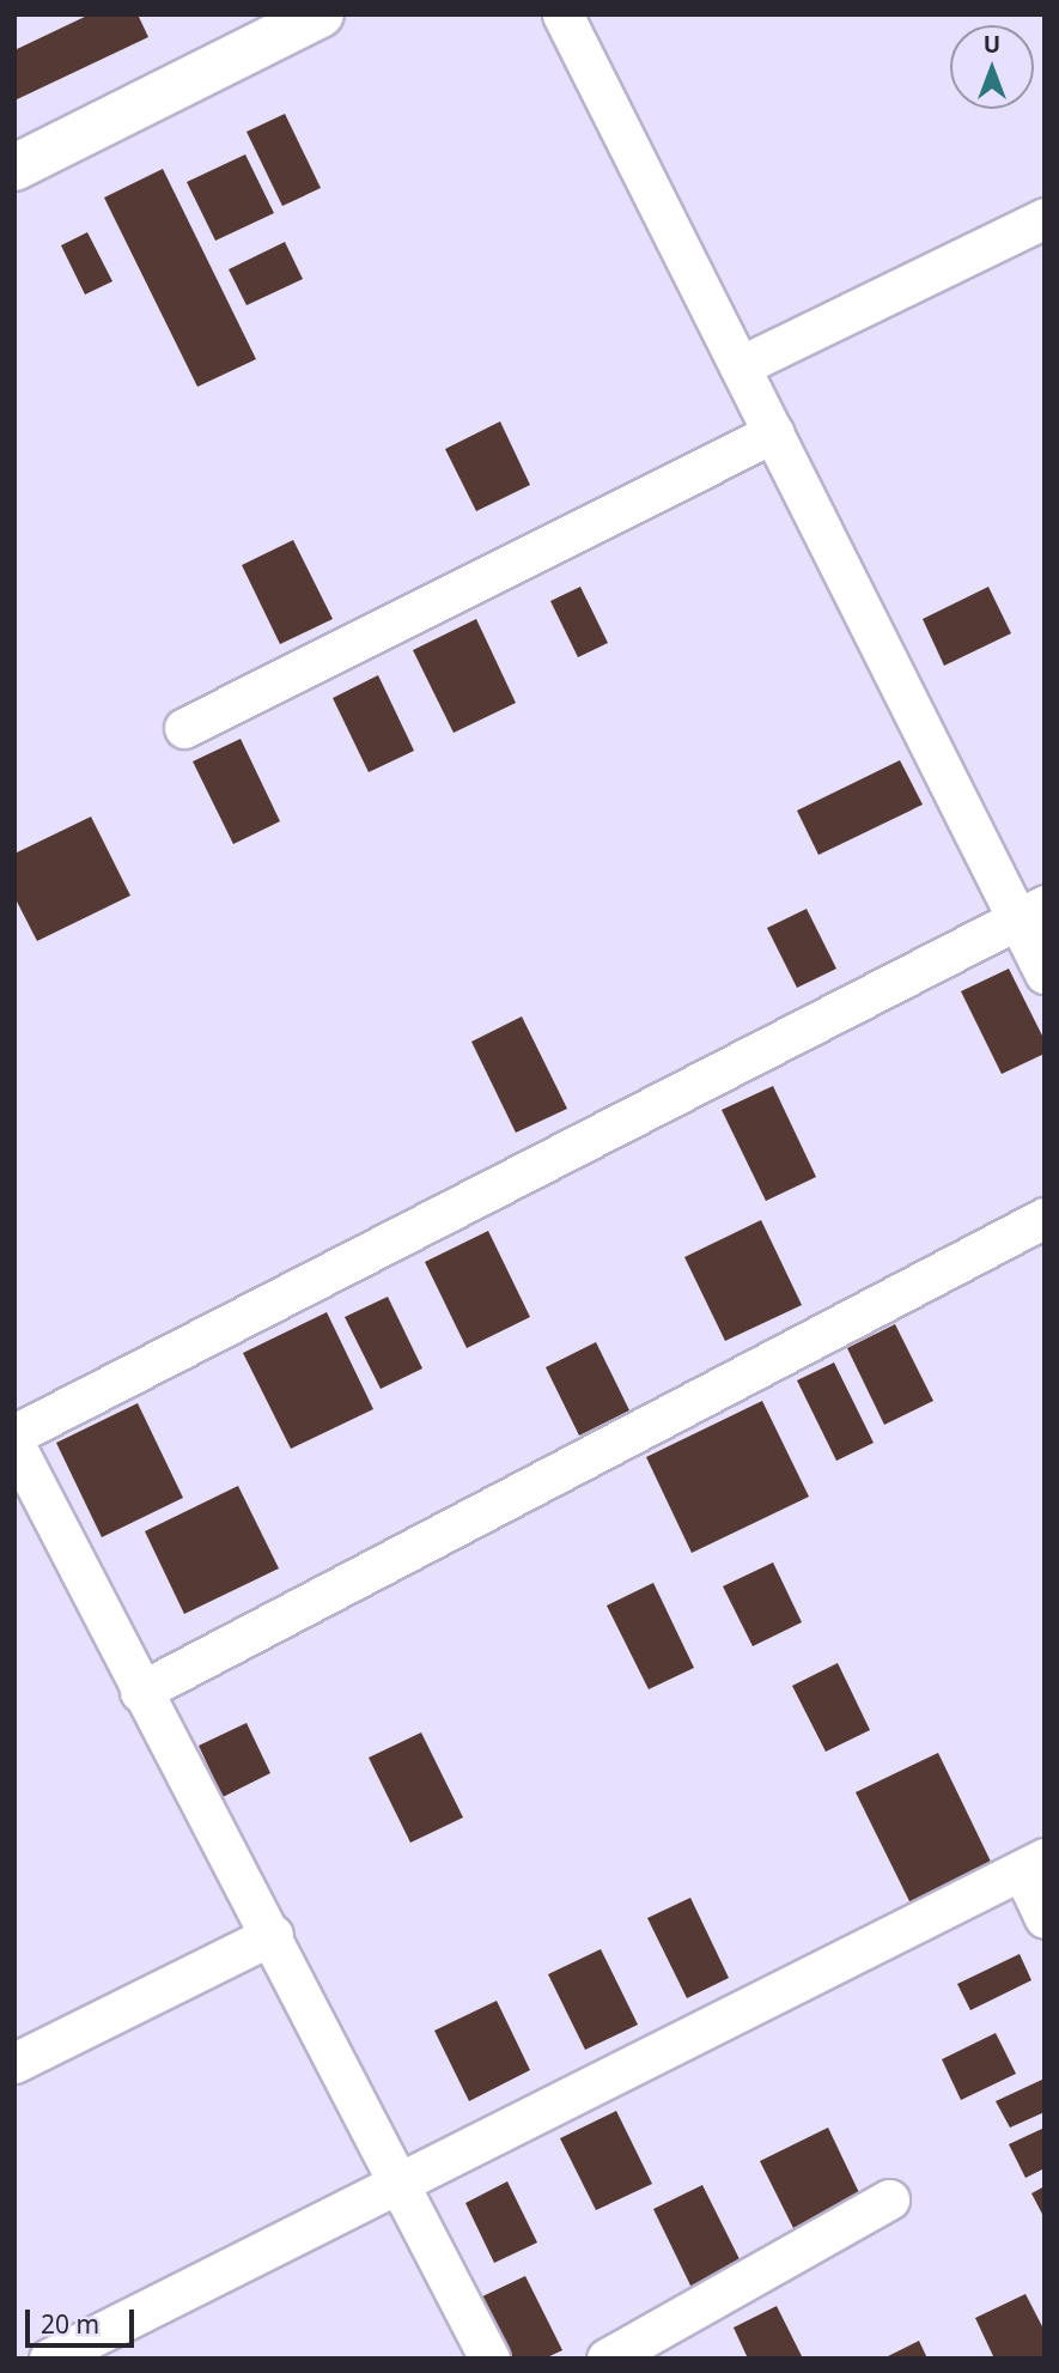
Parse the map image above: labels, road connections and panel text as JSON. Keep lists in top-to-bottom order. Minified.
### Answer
{"scale_bar":"20 m","north":"top"}
